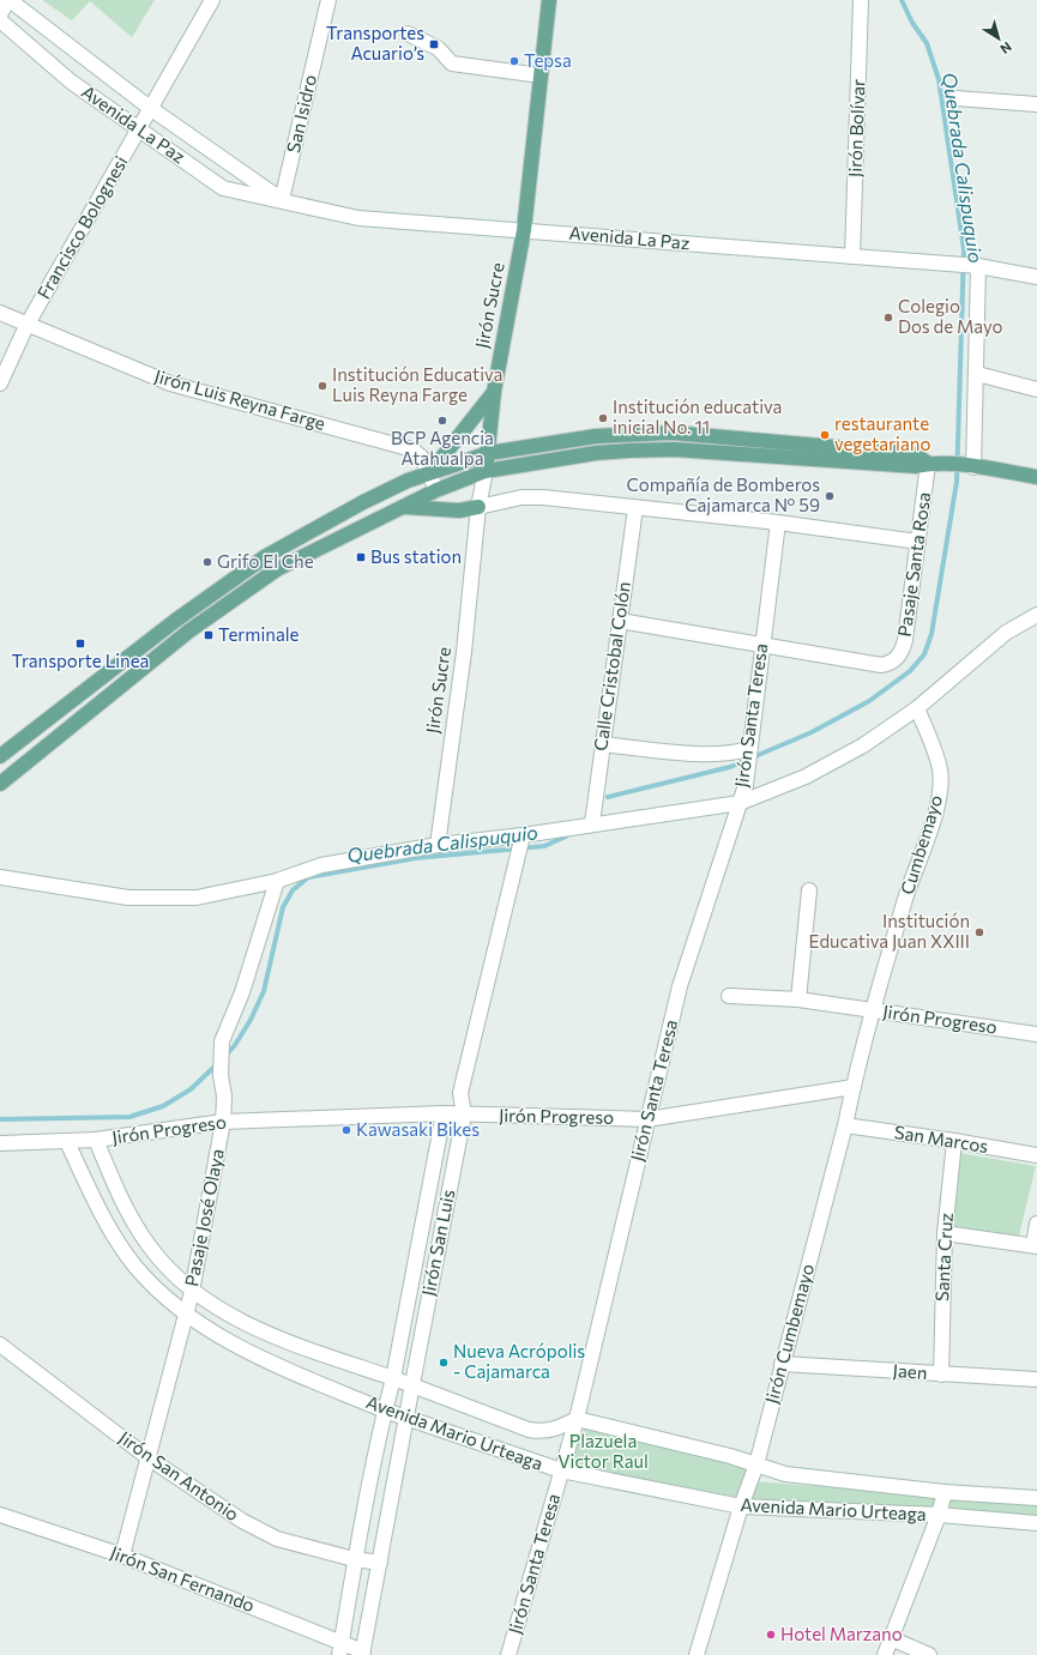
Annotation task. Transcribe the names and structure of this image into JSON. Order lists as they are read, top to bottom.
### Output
{
  "streets": {
    "main road": ["Jirón Sucre"],
    "street": [
      "San Isidro",
      "Avenida La Paz",
      "Jirón Bolívar",
      "Francisco Bolognesi",
      "Jirón Luis Reyna Farge",
      "Pasaje Santa Rosa",
      "Calle Cristobal Colón",
      "Jirón Santa Teresa",
      "Cumbemayo",
      "Jirón Progreso",
      "San Marcos",
      "Pasaje José Olaya",
      "Jirón San Luis",
      "Santa Cruz",
      "Jirón Cumbemayo",
      "Jaen",
      "Avenida Mario Urteaga",
      "Jirón San Antonio",
      "Jirón San Fernando"
    ]
  },
  "crossings": [
    ["San Isidro", "Avenida La Paz"],
    ["Avenida La Paz", "Jirón Bolívar"],
    ["Avenida La Paz", "Francisco Bolognesi"],
    ["Avenida La Paz", "Jirón Sucre"],
    ["Francisco Bolognesi", "Jirón Luis Reyna Farge"],
    ["Pasaje Santa Rosa", "Jirón Santa Teresa"],
    ["Jirón Santa Teresa", "Jirón Progreso"],
    ["Jirón Santa Teresa", "Avenida Mario Urteaga"],
    ["Cumbemayo", "Jirón Progreso"],
    ["Cumbemayo", "Jirón Cumbemayo"],
    ["Jirón Progreso", "Pasaje José Olaya"],
    ["Jirón Progreso", "Jirón San Luis"],
    ["Jirón Progreso", "Jirón Cumbemayo"],
    ["Jirón Progreso", "Avenida Mario Urteaga"],
    ["San Marcos", "Santa Cruz"],
    ["San Marcos", "Jirón Cumbemayo"],
    ["Pasaje José Olaya", "Avenida Mario Urteaga"],
    ["Pasaje José Olaya", "Jirón San Antonio"],
    ["Pasaje José Olaya", "Jirón San Fernando"],
    ["Jirón San Luis", "Avenida Mario Urteaga"],
    ["Jirón San Luis", "Jirón San Antonio"],
    ["Jirón San Luis", "Jirón San Fernando"],
    ["Santa Cruz", "Jaen"],
    ["Jirón Cumbemayo", "Jaen"],
    ["Jirón Cumbemayo", "Avenida Mario Urteaga"]
  ],
  "water": ["Quebrada Calispuquio"],
  "parks": ["Plazuela Victor Raul"],
  "places": {
    "transit": [
      "Transportes Acuario’s",
      "Bus station",
      "Terminale",
      "Transporte Linea"
    ],
    "other": [
      "Tepsa",
      "Colegio Dos de Mayo",
      "Institución Educativa Luis Reyna Farge",
      "Institución educativa inicial No. 11",
      "BCP Agencia Atahualpa",
      "restaurante vegetariano",
      "Compañía de Bomberos Cajamarca Nº 59",
      "Grifo El Che",
      "Institución Educativa Juan XXIII",
      "Kawasaki Bikes",
      "Nueva Acrópolis - Cajamarca",
      "Hotel Marzano"
    ]
  },
  "north": "bottom right"
}
